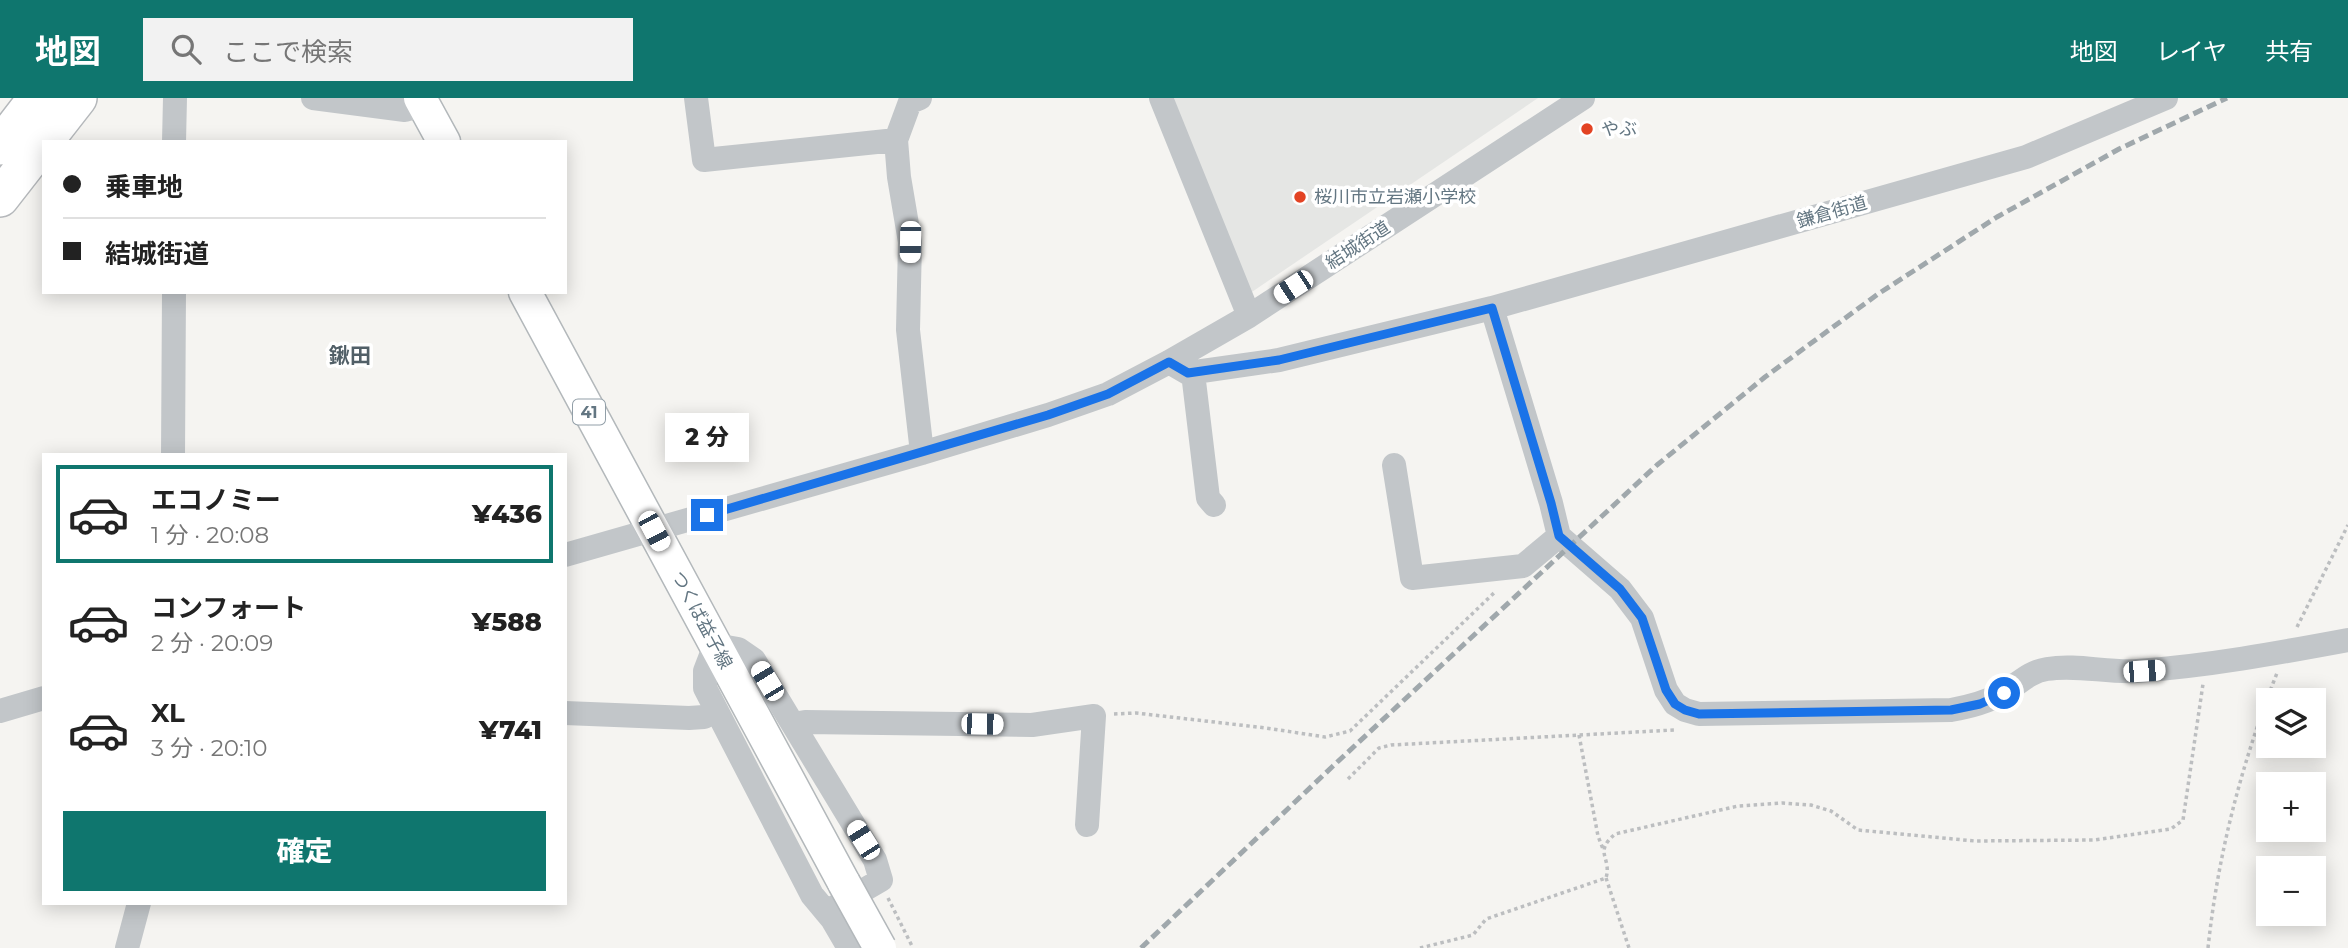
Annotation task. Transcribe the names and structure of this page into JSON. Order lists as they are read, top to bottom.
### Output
{
  "streets": {
    "main road": ["41", "つくば益子線"],
    "street": ["鎌倉街道", "結城街道"]
  },
  "crossings": [
    ["結城街道", "つくば益子線"]
  ],
  "districts": ["鍬田"],
  "places": ["やぶ", "桜川市立岩瀬小学校"],
  "page": {
    "header": "地図",
    "search": "ここで検索",
    "nav": ["地図", "レイヤ", "共有"],
    "banner": ["乗車地", "結城街道"],
    "bubble": "2 分",
    "list": [
      {
        "name": "エコノミー",
        "note": "1 分 · 20:08",
        "value": "¥436"
      },
      {
        "name": "コンフォート",
        "note": "2 分 · 20:09",
        "value": "¥588"
      },
      {
        "name": "XL",
        "note": "3 分 · 20:10",
        "value": "¥741"
      }
    ],
    "map_buttons": ["+", "−"],
    "buttons": "確定"
  }
}
